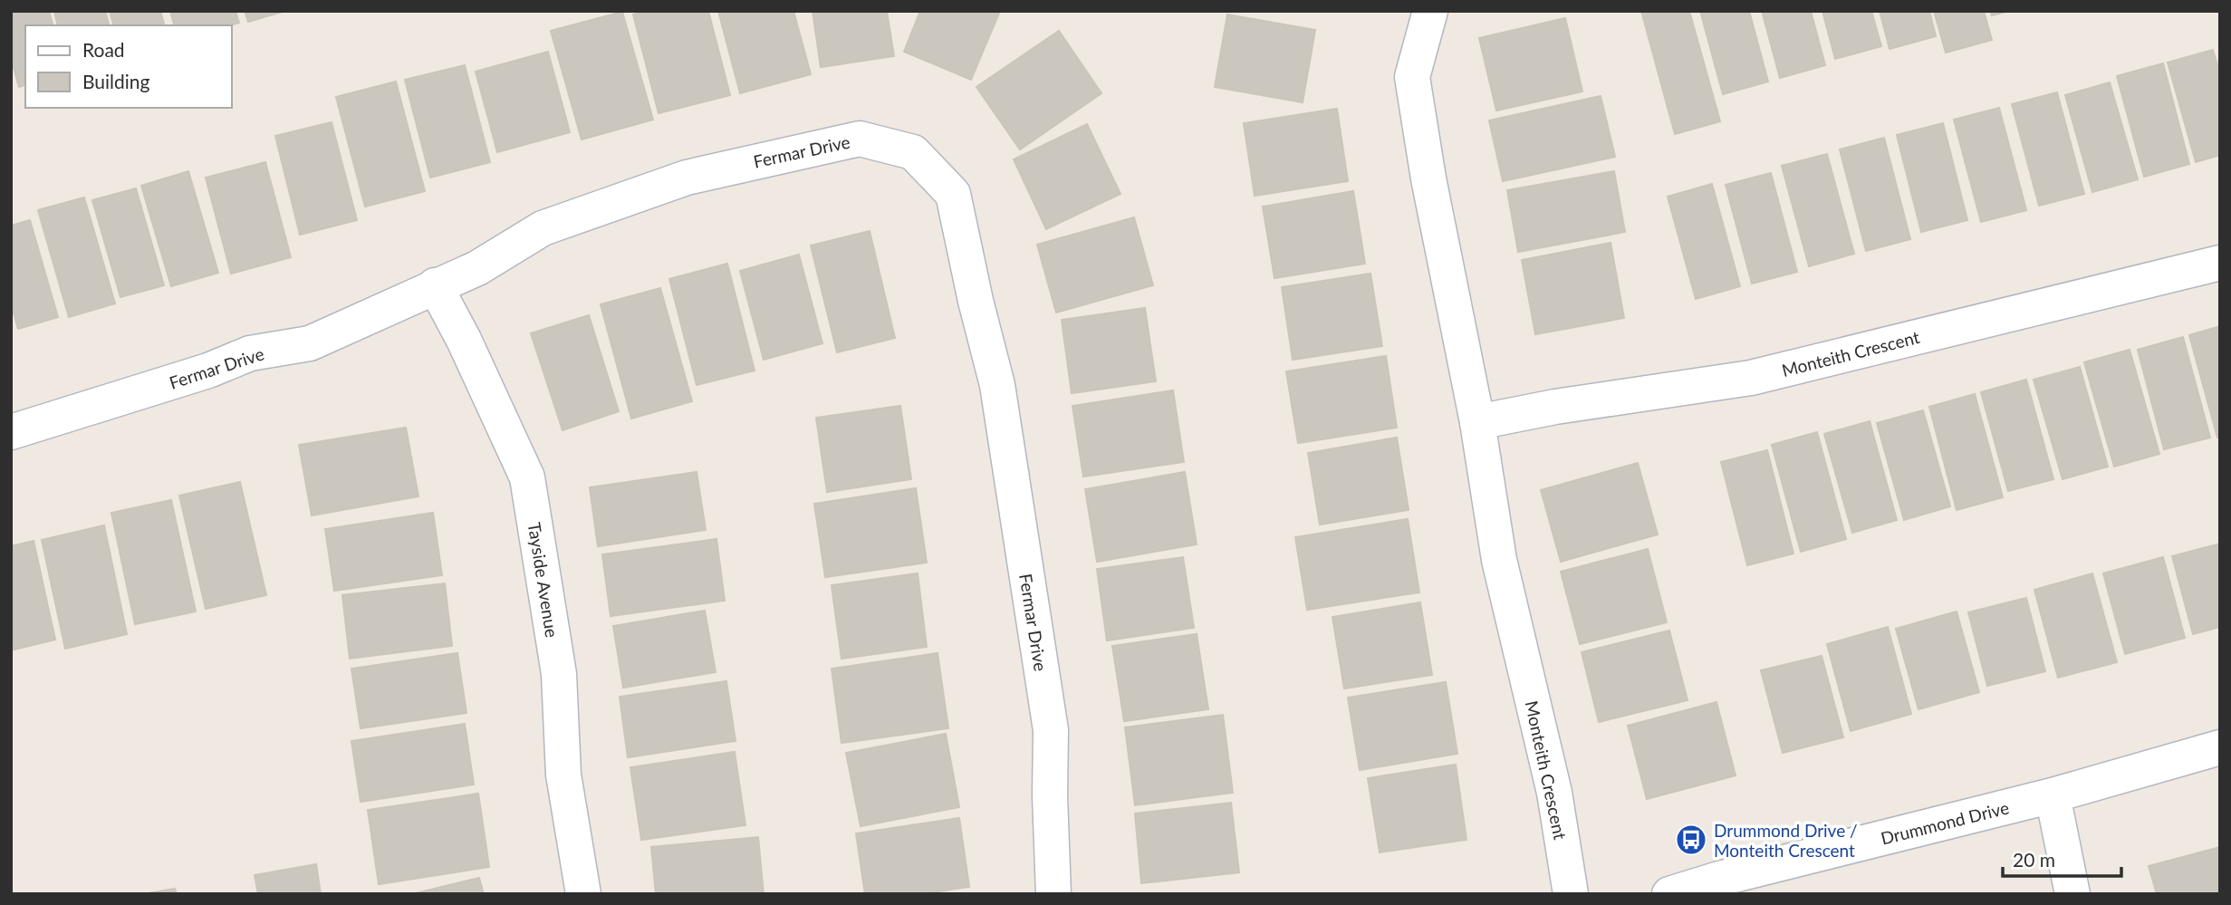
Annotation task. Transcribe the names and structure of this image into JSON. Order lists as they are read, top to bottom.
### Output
{
  "streets": {
    "street": [
      "Fermar Drive",
      "Monteith Crescent",
      "Tayside Avenue",
      "Drummond Drive"
    ]
  },
  "crossings": [
    ["Fermar Drive", "Tayside Avenue"]
  ],
  "places": {
    "bus stop": ["Drummond Drive / Monteith Crescent"]
  },
  "legend": ["Road", "Building"],
  "scale_bar": "20 m"
}
